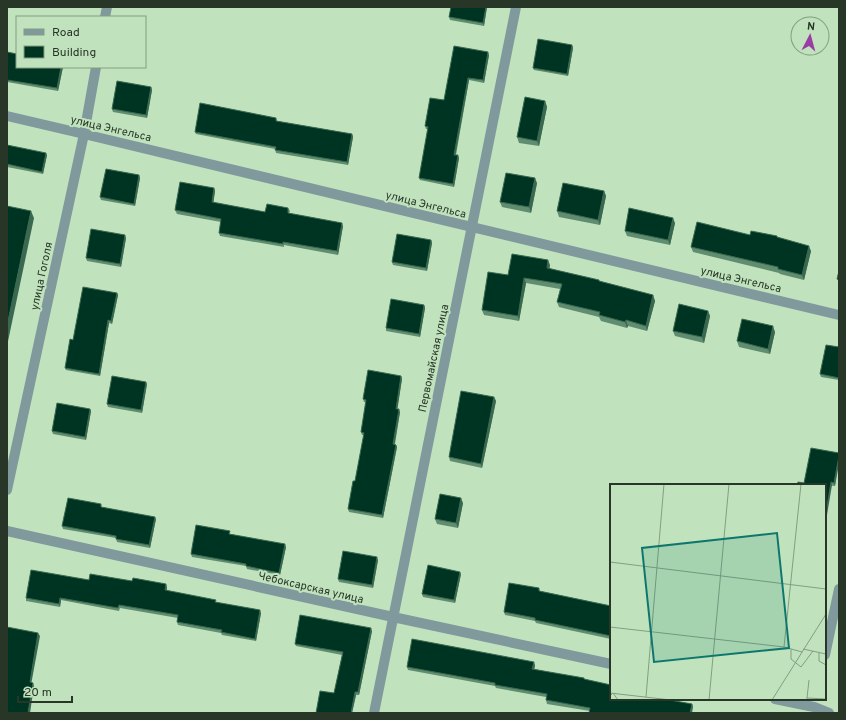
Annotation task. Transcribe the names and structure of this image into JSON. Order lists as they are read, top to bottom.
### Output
{
  "streets": {
    "street": [
      "улица Энгельса",
      "улица Гоголя",
      "Первомайская улица",
      "Чебоксарская улица"
    ]
  },
  "crossings": [
    ["улица Энгельса", "улица Гоголя"],
    ["улица Энгельса", "Первомайская улица"],
    ["Первомайская улица", "Чебоксарская улица"]
  ],
  "legend": ["Road", "Building"],
  "scale_bar": "20 m",
  "north": "top"
}
